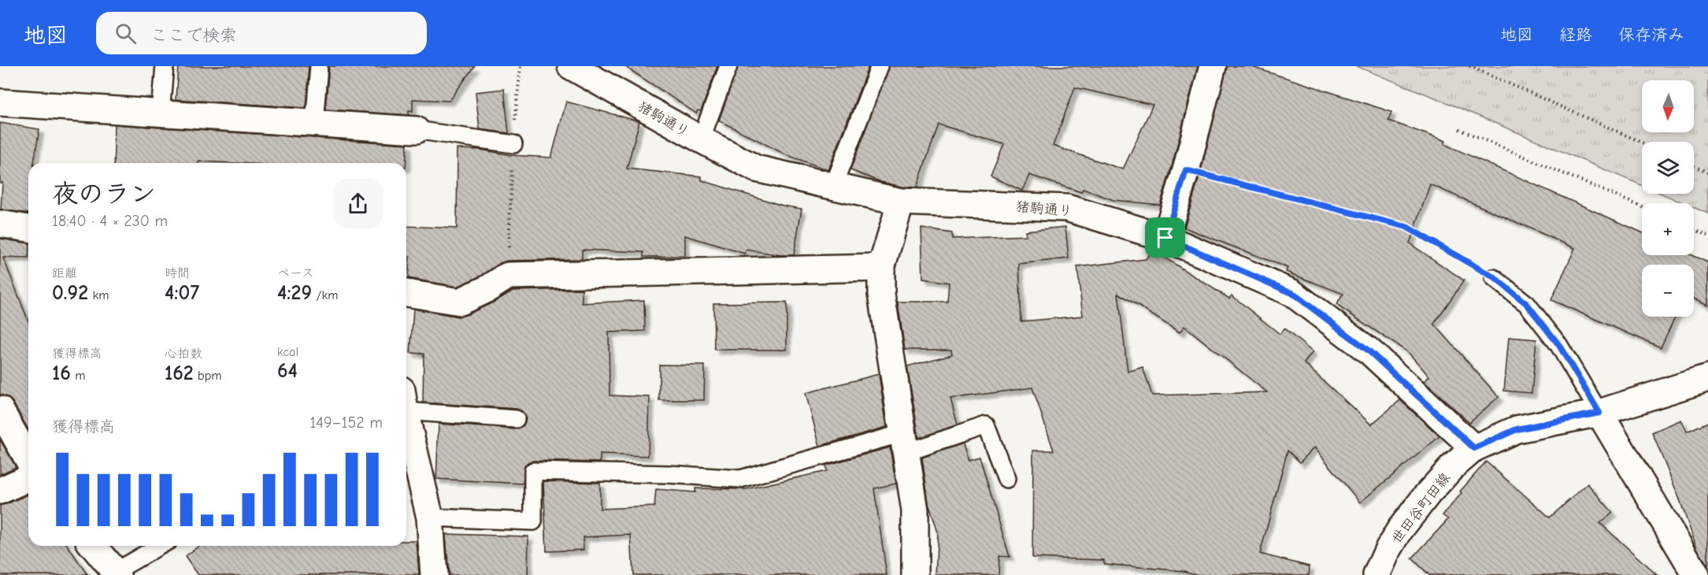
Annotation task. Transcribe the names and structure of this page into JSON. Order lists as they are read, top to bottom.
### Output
{
  "streets": {
    "street": ["猪駒通り", "世田谷町田線"]
  },
  "crossings": [
    ["猪駒通り", "世田谷町田線"]
  ],
  "north": "bottom",
  "page": {
    "header": "地図",
    "search": "ここで検索",
    "nav": ["地図", "経路", "保存済み"],
    "map_buttons": ["+", "−"],
    "heading": ["夜のラン", "18:40 · 4 × 230 m"],
    "stats": [
      ["距離", "0.92 km"],
      ["時間", "4:07"],
      ["ペース", "4:29 /km"],
      ["獲得標高", "16 m"],
      ["心拍数", "162 bpm"],
      ["kcal", "64"]
    ],
    "chart": ["獲得標高", "149–152 m"]
  }
}
